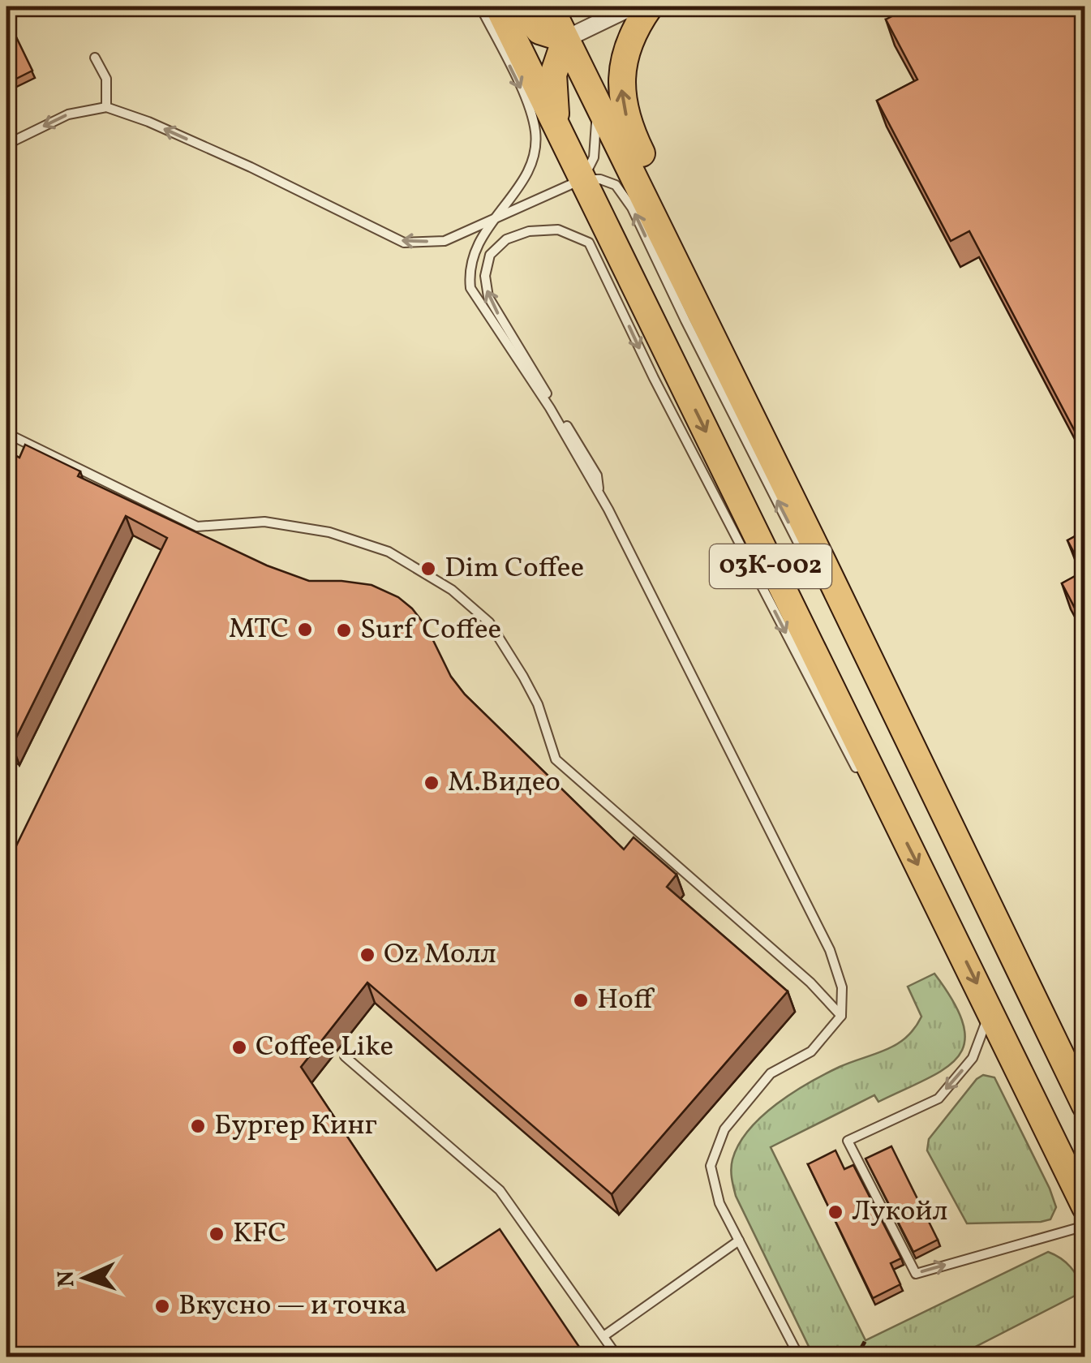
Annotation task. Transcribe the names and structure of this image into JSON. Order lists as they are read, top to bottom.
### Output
{
  "streets": {
    "main road": ["03К-002"]
  },
  "places": [
    "Dim Coffee",
    "МТС",
    "Surf Coffee",
    "М.Видео",
    "Oz Молл",
    "Hoff",
    "Coffee Like",
    "Бургер Кинг",
    "Лукойл",
    "KFC",
    "Вкусно — и точка"
  ],
  "north": "left"
}
